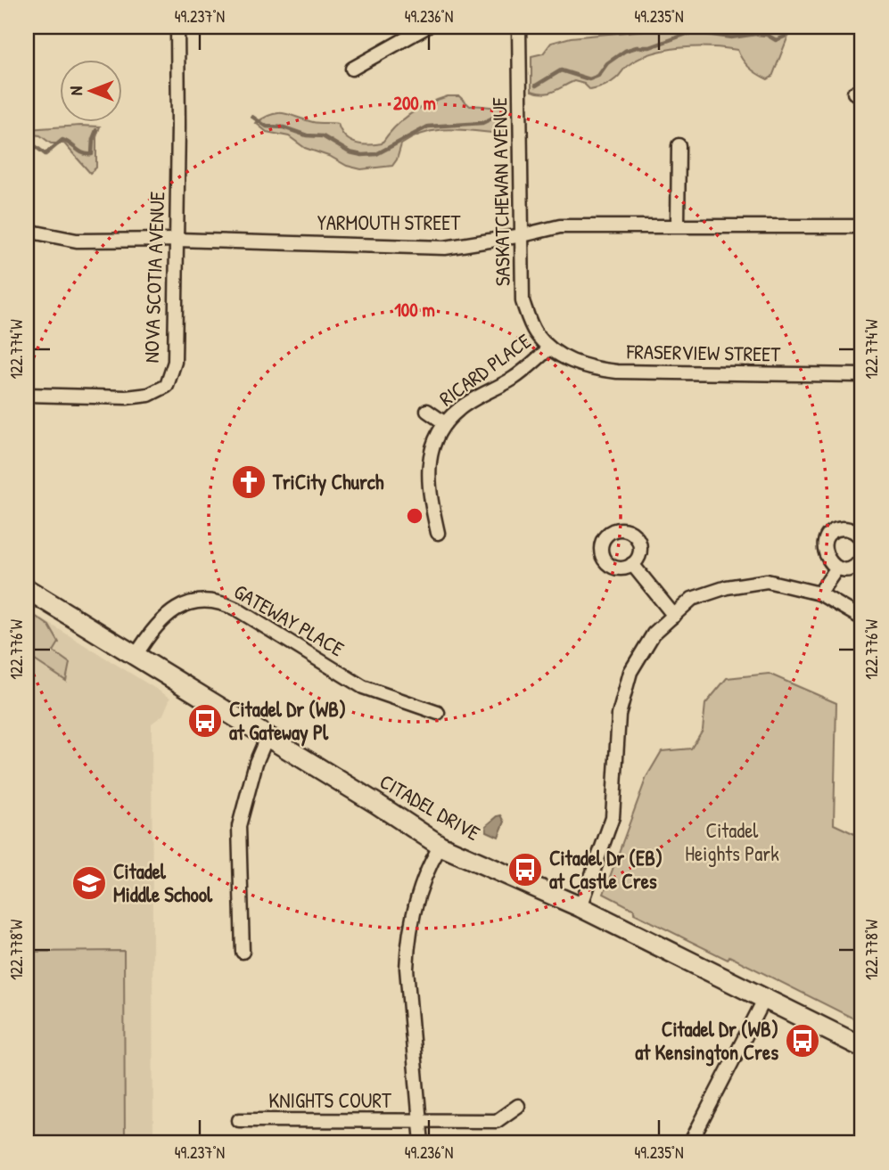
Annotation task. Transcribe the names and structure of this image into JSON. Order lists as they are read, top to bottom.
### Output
{
  "streets": {
    "street": [
      "SASKATCHEWAN AVENUE",
      "YARMOUTH STREET",
      "NOVA SCOTIA AVENUE",
      "FRASERVIEW STREET",
      "RICARD PLACE",
      "GATEWAY PLACE",
      "CITADEL DRIVE",
      "KNIGHTS COURT"
    ]
  },
  "crossings": [
    ["SASKATCHEWAN AVENUE", "YARMOUTH STREET"],
    ["SASKATCHEWAN AVENUE", "FRASERVIEW STREET"],
    ["SASKATCHEWAN AVENUE", "RICARD PLACE"],
    ["YARMOUTH STREET", "NOVA SCOTIA AVENUE"],
    ["FRASERVIEW STREET", "RICARD PLACE"],
    ["GATEWAY PLACE", "CITADEL DRIVE"]
  ],
  "parks": ["Citadel Heights Park"],
  "places": {
    "church": ["TriCity Church"],
    "bus stop": ["Citadel Dr (WB) at Gateway Pl", "Citadel Dr (EB) at Castle Cres", "Citadel Dr (WB) at Kensington Cres"],
    "school or university": ["Citadel Middle School"]
  },
  "north": "left",
  "coordinates": [
    "49.237°N",
    "49.236°N",
    "49.235°N",
    "122.774°W",
    "122.776°W",
    "122.778°W"
  ],
  "rings": ["200 m", "100 m"]
}
